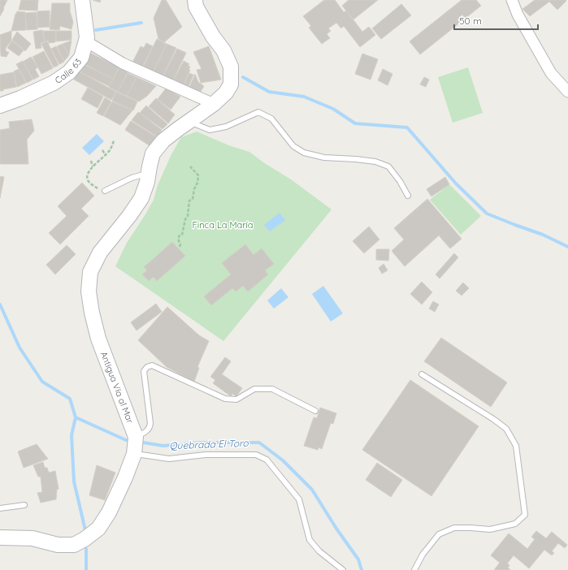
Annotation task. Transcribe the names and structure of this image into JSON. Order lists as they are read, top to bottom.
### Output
{
  "streets": {
    "main road": ["Calle 63", "Antigua Vía al Mar"]
  },
  "water": ["Quebrada El Toro"],
  "parks": ["Finca La María"],
  "scale_bar": "50 m"
}
